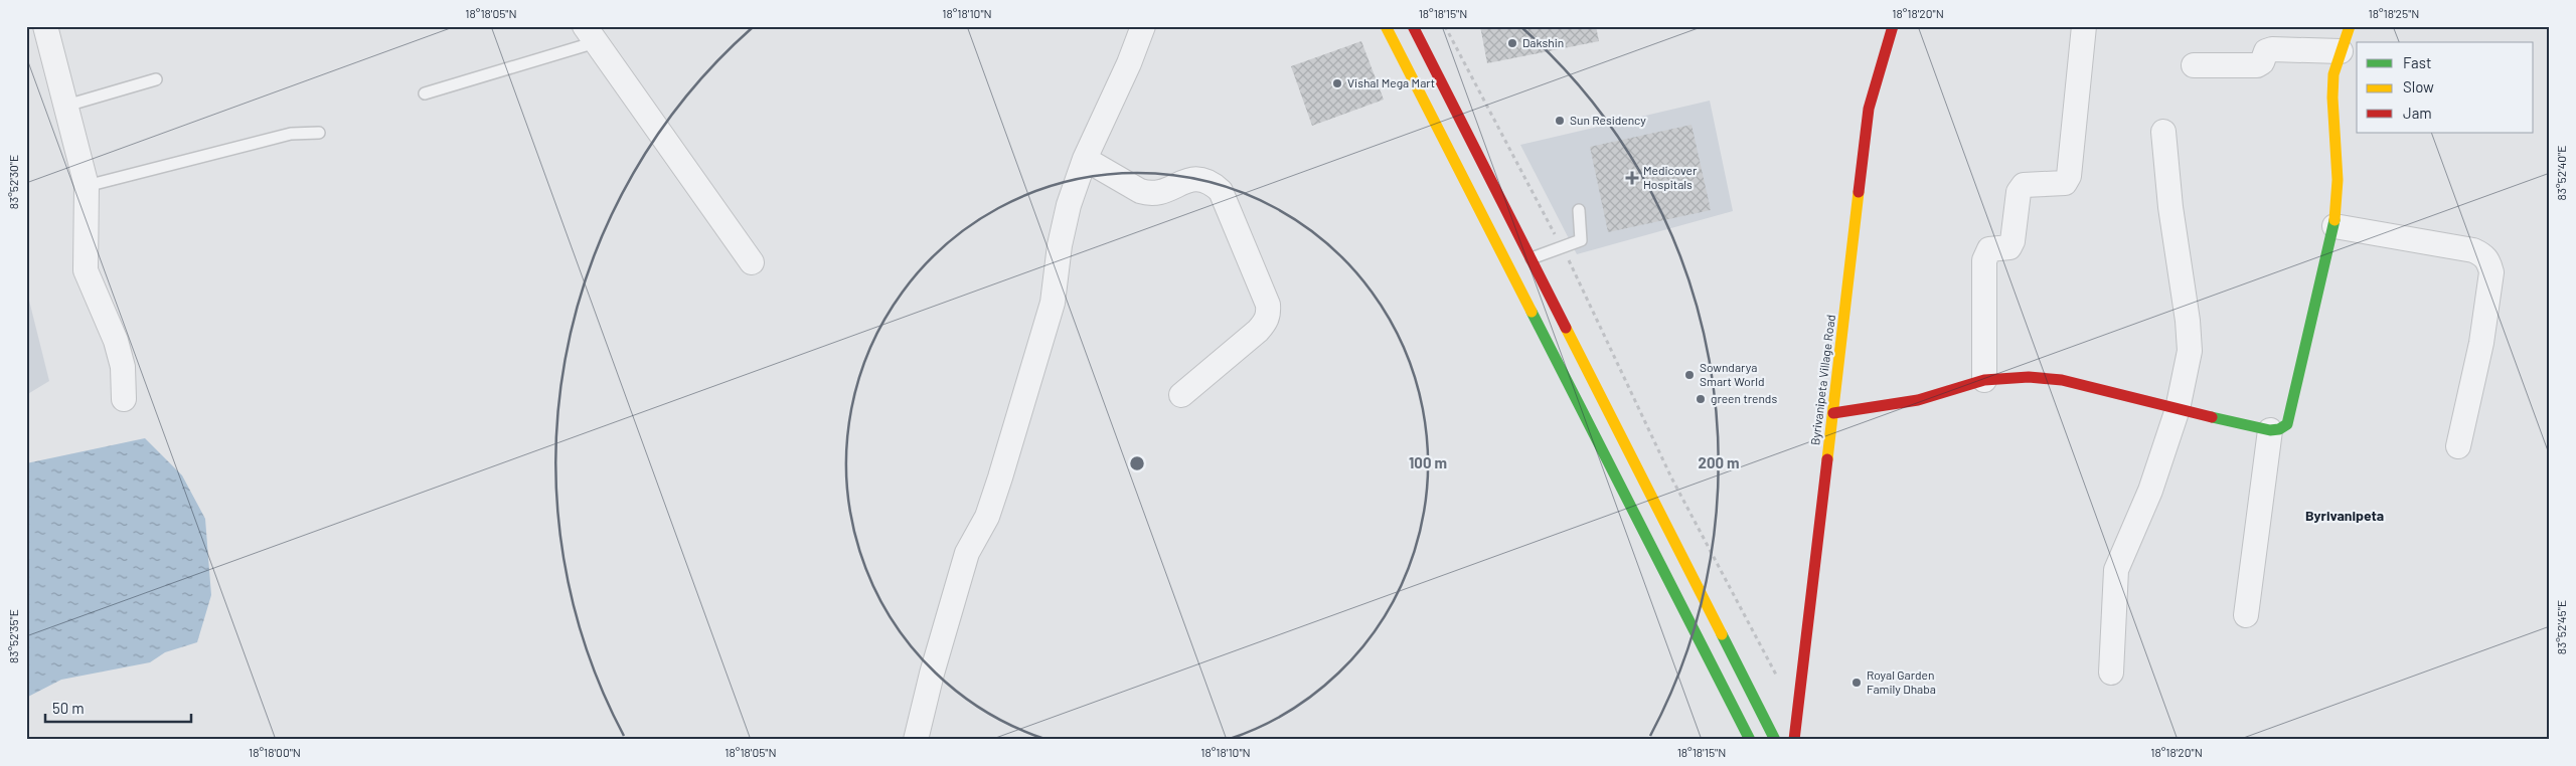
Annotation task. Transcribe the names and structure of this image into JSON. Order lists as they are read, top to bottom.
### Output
{
  "streets": {
    "street": ["Byrivanipeta Village Road"]
  },
  "districts": ["Byrivanipeta"],
  "places": {
    "other": [
      "Dakshin",
      "Vishal Mega Mart",
      "Sun Residency",
      "Sowndarya Smart World",
      "green trends",
      "Royal Garden Family Dhaba"
    ],
    "health": ["Medicover Hospitals"]
  },
  "legend": ["Fast", "Slow", "Jam"],
  "scale_bar": "50 m",
  "coordinates": [
    "18°18'05\"N",
    "18°18'10\"N",
    "18°18'15\"N",
    "18°18'20\"N",
    "18°18'25\"N",
    "83°52'40\"E",
    "83°52'30\"E",
    "83°52'45\"E",
    "83°52'35\"E",
    "18°18'00\"N"
  ],
  "rings": ["100 m", "200 m"]
}
